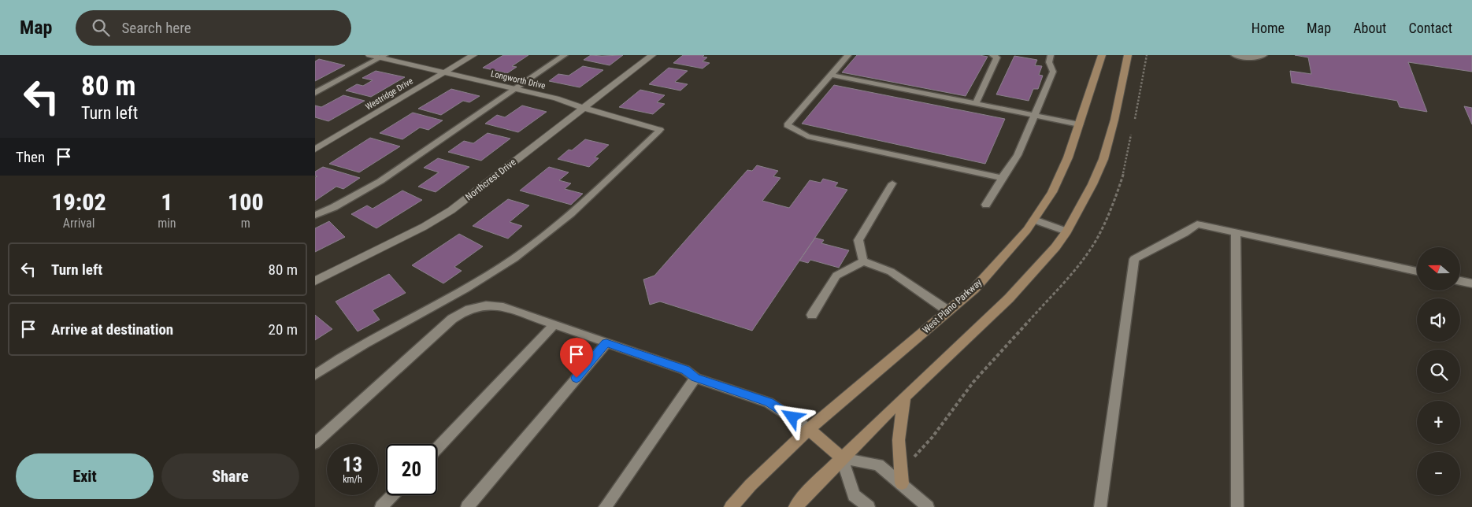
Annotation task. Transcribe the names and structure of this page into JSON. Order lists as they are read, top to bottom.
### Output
{
  "streets": {
    "main road": ["West Plano Parkway"],
    "street": ["Longworth Drive", "Westridge Drive", "Northcrest Drive"]
  },
  "crossings": [
    ["Longworth Drive", "Westridge Drive"],
    ["Longworth Drive", "Northcrest Drive"]
  ],
  "north": "left",
  "page": {
    "header": "Map",
    "search": "Search here",
    "nav": [
      "Home",
      "Map",
      "About",
      "Contact"
    ],
    "turn": ["80 m", "Turn left"],
    "then": "Then",
    "eta": [
      "19:02",
      "Arrival",
      "1",
      "min",
      "100",
      "m"
    ],
    "list": [
      {
        "name": "Turn left",
        "value": "80 m"
      },
      {
        "name": "Arrive at destination",
        "value": "20 m"
      }
    ],
    "map_buttons": ["+", "−"],
    "speed": "13 km/h",
    "limit": "20",
    "buttons": ["Exit", "Share"]
  }
}
